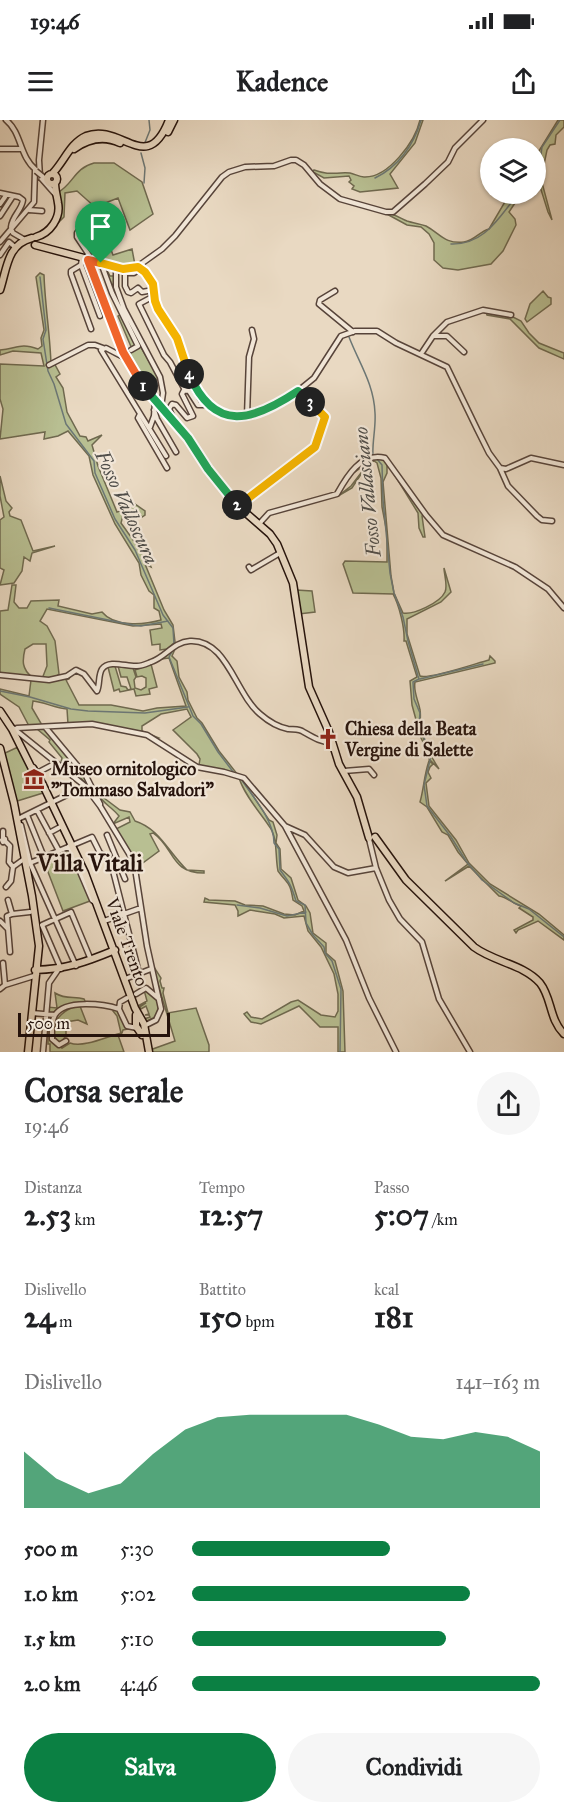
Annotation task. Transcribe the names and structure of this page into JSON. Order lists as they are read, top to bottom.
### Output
{
  "streets": {
    "main road": ["Viale Trento"]
  },
  "districts": ["Villa Vitali"],
  "water": ["Fosso Vallasciano", "Fosso Valloscura"],
  "places": {
    "church": ["Chiesa della Beata Vergine di Salette"],
    "museum": ["Museo ornitologico \"Tommaso Salvadori\""]
  },
  "scale_bar": "500 m",
  "page": {
    "status": "19:46",
    "header": "Kadence",
    "pins": [
      "4",
      "1",
      "3",
      "2"
    ],
    "scale": "500 m",
    "heading": ["Corsa serale", "19:46"],
    "stats": [
      ["Distanza", "2.53 km"],
      ["Tempo", "12:57"],
      ["Passo", "5:07 /km"],
      ["Dislivello", "24 m"],
      ["Battito", "150 bpm"],
      ["kcal", "181"]
    ],
    "chart": ["Dislivello", "141–163 m"],
    "list": [
      {
        "name": "500 m",
        "note": "5:30"
      },
      {
        "name": "1.0 km",
        "note": "5:02"
      },
      {
        "name": "1.5 km",
        "note": "5:10"
      },
      {
        "name": "2.0 km",
        "note": "4:46"
      }
    ],
    "buttons": ["Salva", "Condividi"]
  }
}
